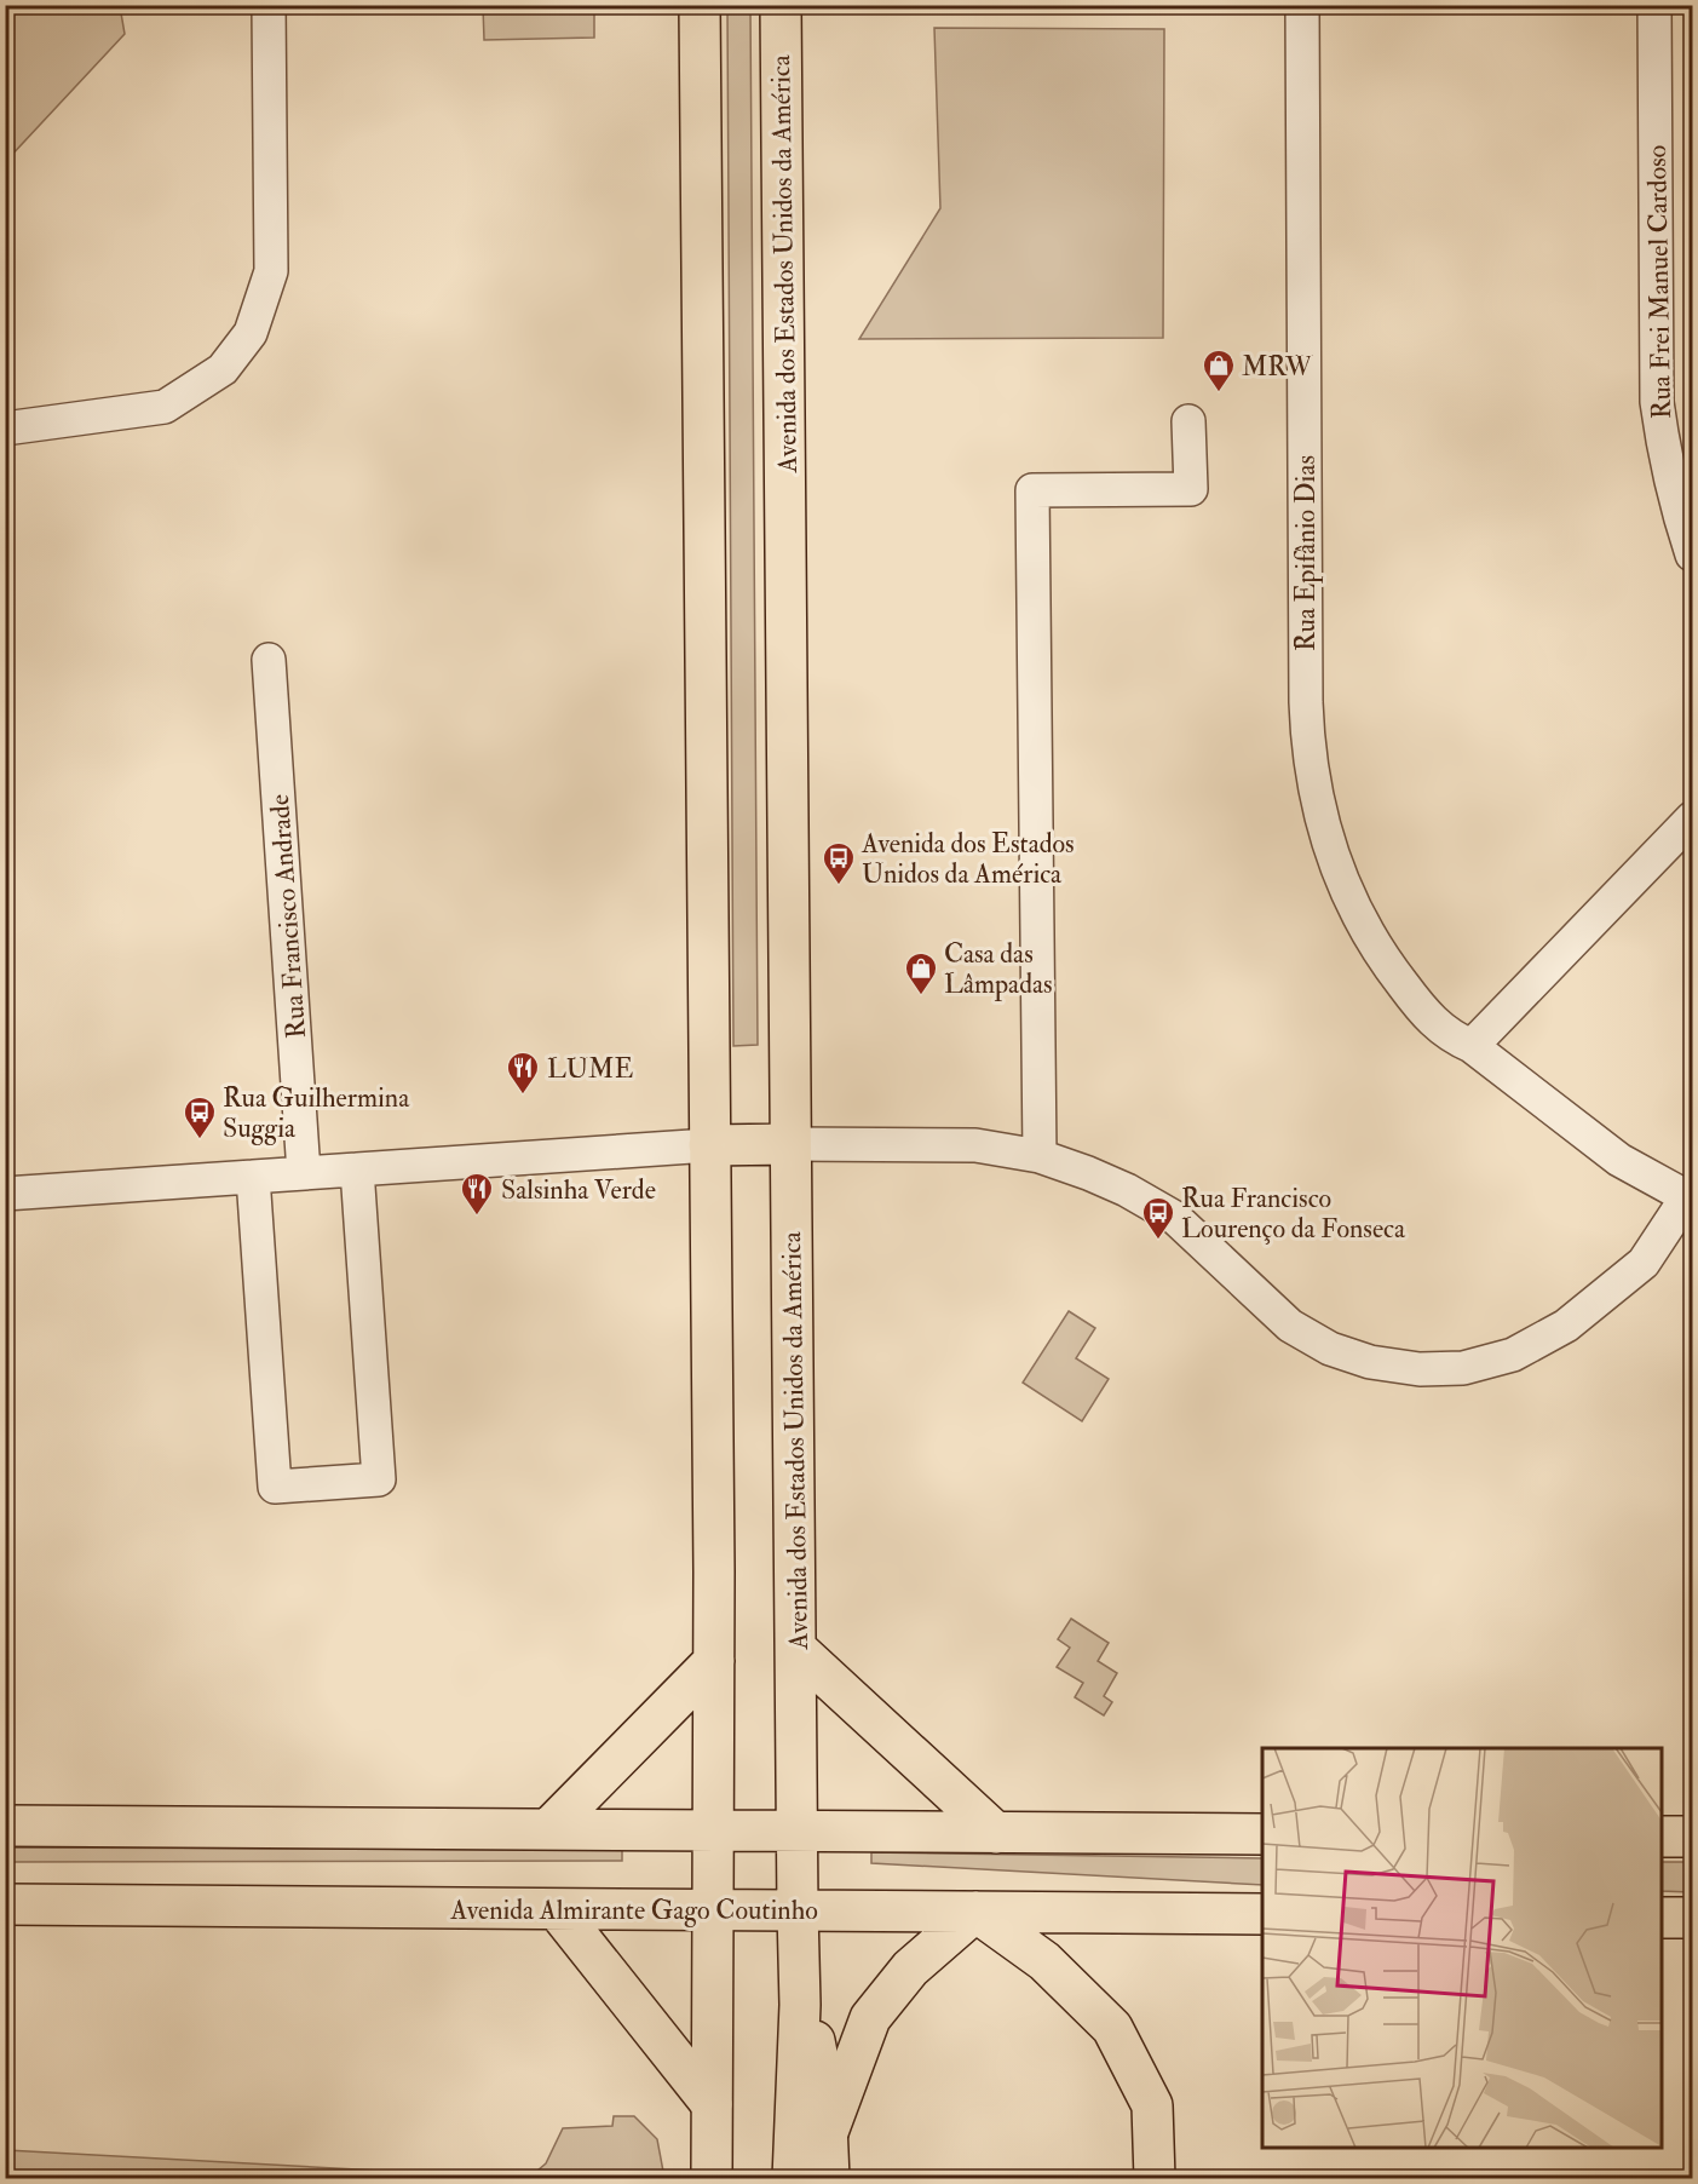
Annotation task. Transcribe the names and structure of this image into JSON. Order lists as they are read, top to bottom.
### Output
{
  "streets": {
    "main road": ["Avenida dos Estados Unidos da América", "Avenida Almirante Gago Coutinho"],
    "street": ["Rua Frei Manuel Cardoso", "Rua Epifânio Dias", "Rua Francisco Andrade"]
  },
  "crossings": [
    ["Avenida dos Estados Unidos da América", "Avenida Almirante Gago Coutinho"]
  ],
  "places": {
    "shop": ["MRW", "Casa das Lâmpadas"],
    "bus stop": ["Avenida dos Estados Unidos da América", "Rua Guilhermina Suggia", "Rua Francisco Lourenço da Fonseca"],
    "restaurant": ["LUME", "Salsinha Verde"]
  }
}
